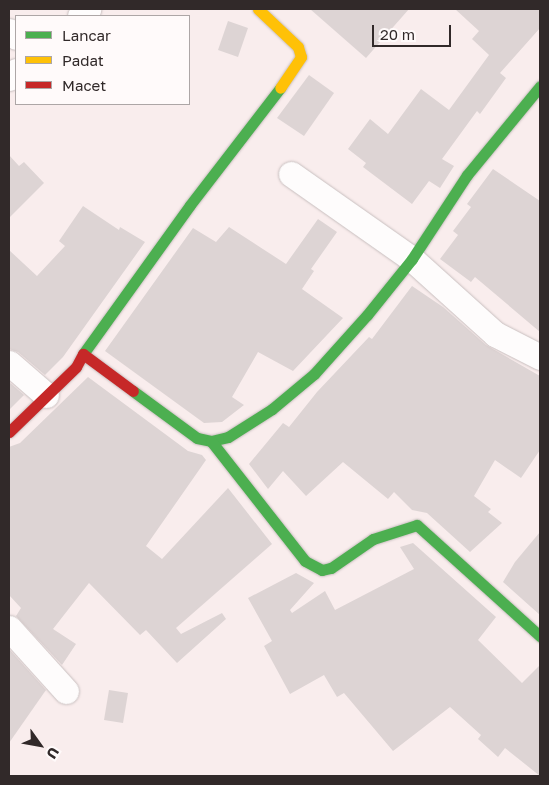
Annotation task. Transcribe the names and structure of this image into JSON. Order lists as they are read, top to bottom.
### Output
{
  "legend": ["Lancar", "Padat", "Macet"],
  "scale_bar": "20 m",
  "north": "bottom right"
}
